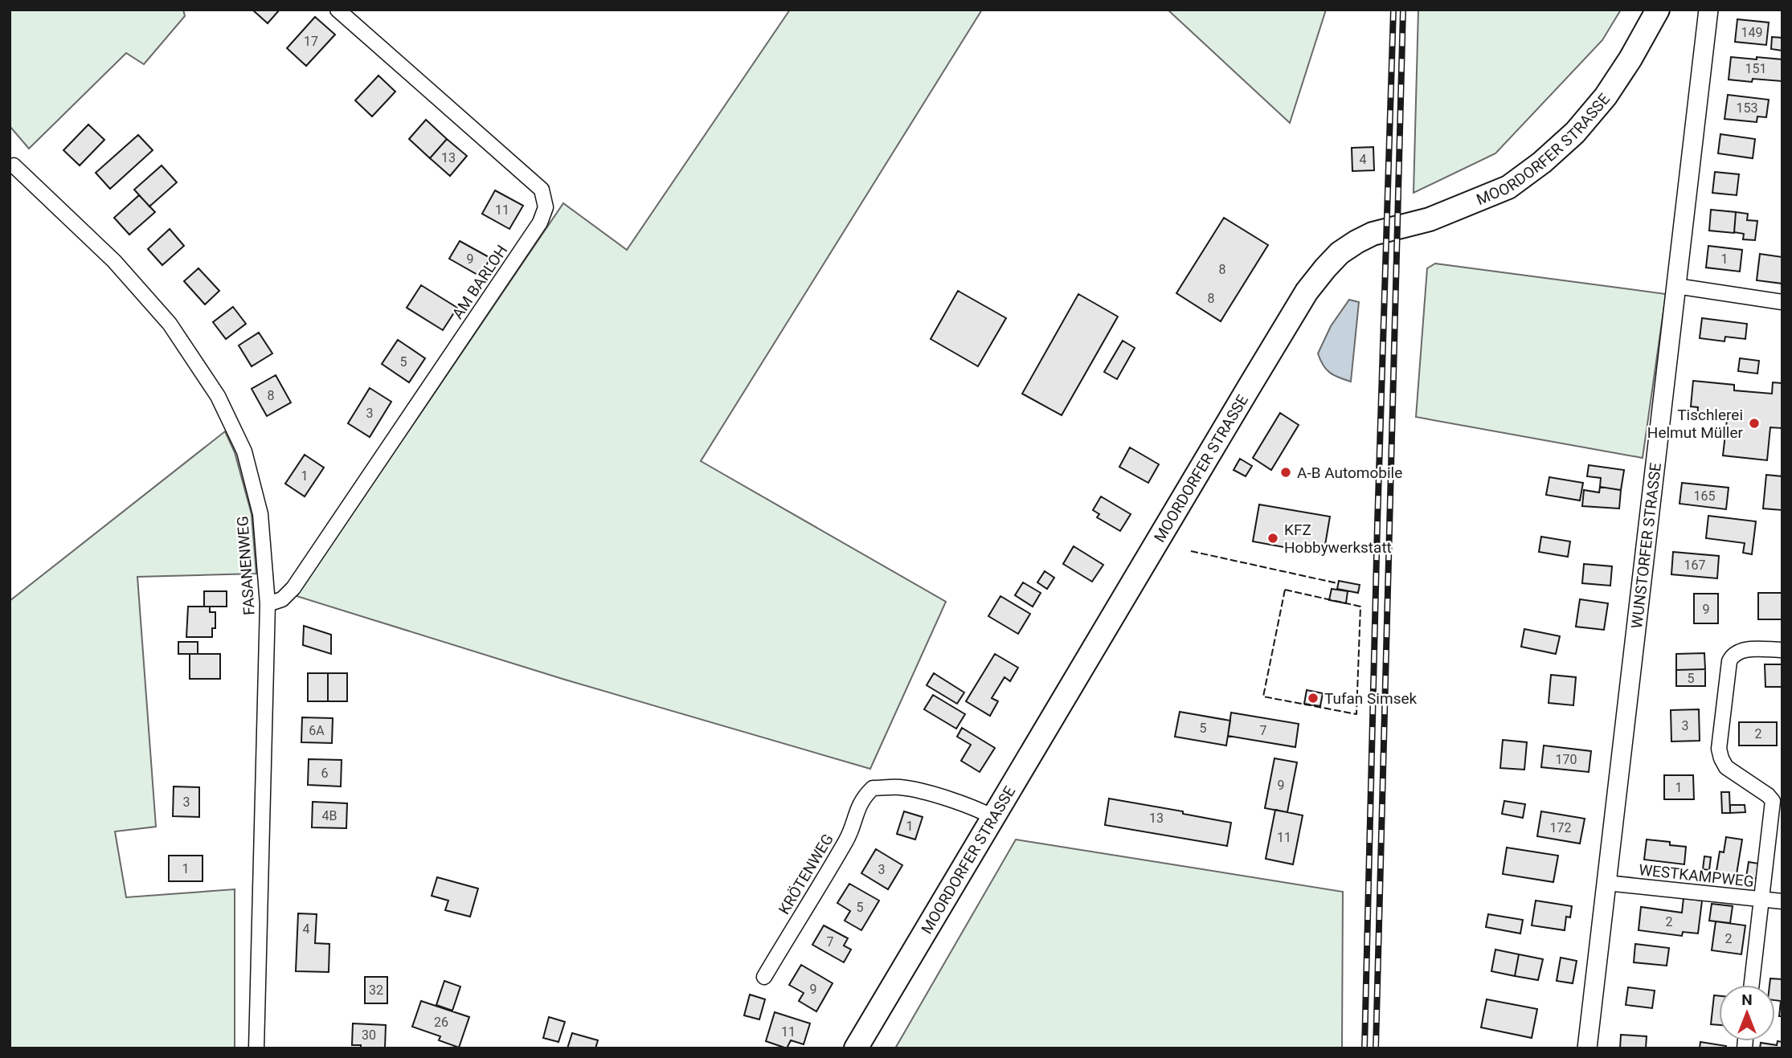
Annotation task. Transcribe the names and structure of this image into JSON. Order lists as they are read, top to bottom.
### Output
{
  "streets": {
    "main road": ["MOORDORFER STRASSE"],
    "street": [
      "AM BARLOH",
      "WUNSTORFER STRASSE",
      "FASANENWEG",
      "KRÖTENWEG",
      "WESTKAMPWEG"
    ]
  },
  "crossings": [
    ["MOORDORFER STRASSE", "KRÖTENWEG"],
    ["AM BARLOH", "FASANENWEG"],
    ["WUNSTORFER STRASSE", "WESTKAMPWEG"]
  ],
  "places": [
    "Tischlerei Helmut Müller",
    "A-B Automobile",
    "KFZ Hobbywerkstatt",
    "Tufan Simsek"
  ],
  "house_numbers": [
    "149",
    "17",
    "151",
    "153",
    "13",
    "4",
    "11",
    "9",
    "1",
    "8",
    "8",
    "5",
    "8",
    "3",
    "1",
    "165",
    "167",
    "9",
    "5",
    "3",
    "5",
    "6A",
    "7",
    "2",
    "170",
    "6",
    "9",
    "1",
    "3",
    "4B",
    "13",
    "1",
    "172",
    "11",
    "1",
    "3",
    "5",
    "2",
    "4",
    "2",
    "7",
    "9",
    "32",
    "26",
    "11",
    "30"
  ],
  "north": "top"
}
